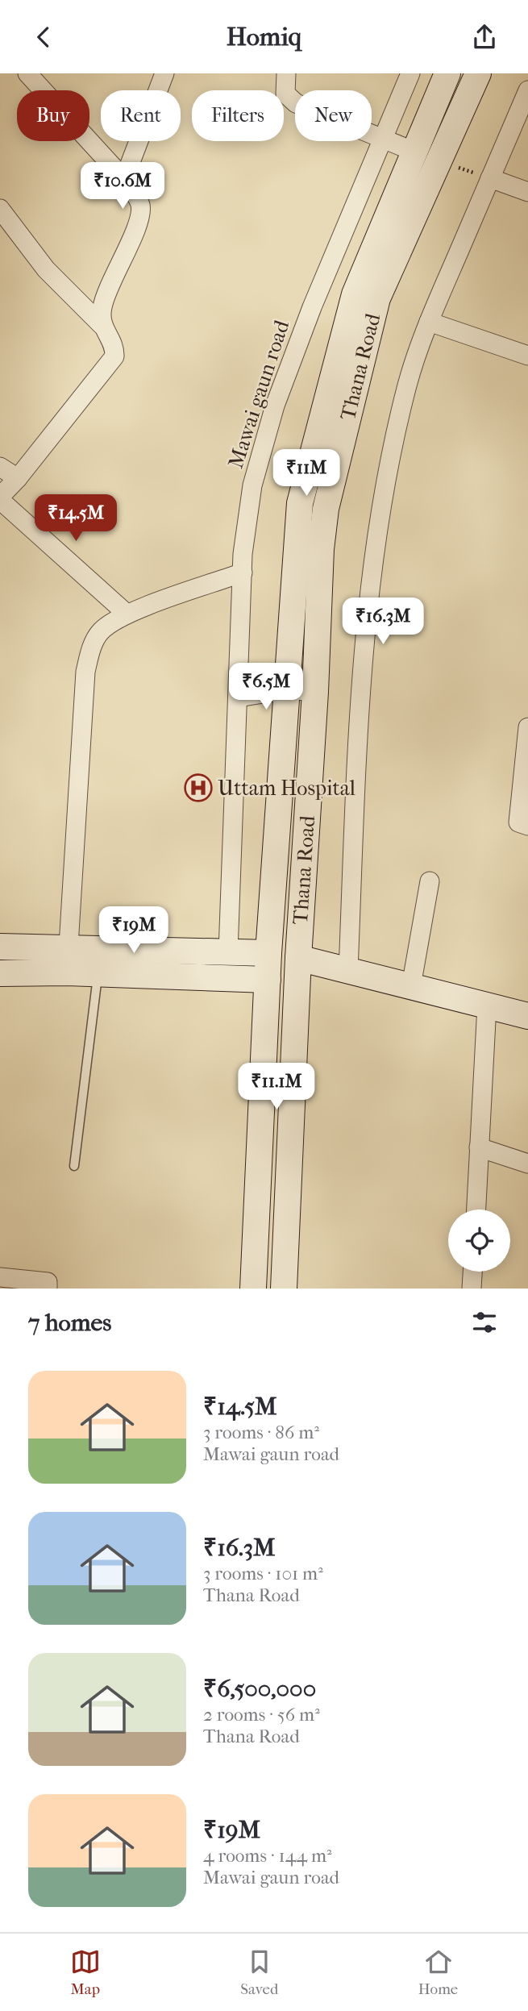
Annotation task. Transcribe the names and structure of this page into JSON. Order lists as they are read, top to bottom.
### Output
{
  "streets": {
    "street": ["Thana Road", "Mawai gaun road"]
  },
  "places": {
    "hospital": ["Uttam Hospital"]
  },
  "page": {
    "header": "Homiq",
    "chip": [
      "Buy",
      "Rent",
      "Filters",
      "New"
    ],
    "price": [
      "₹10.6M",
      "₹11M",
      "₹14.5M",
      "₹16.3M",
      "₹6.5M",
      "₹19M",
      "₹11.1M"
    ],
    "heading": "7 homes",
    "list": [
      {
        "name": "₹14.5M",
        "note": "3 rooms · 86 m² · Mawai gaun road"
      },
      {
        "name": "₹16.3M",
        "note": "3 rooms · 101 m² · Thana Road"
      },
      {
        "name": "₹6,500,000",
        "note": "2 rooms · 56 m² · Thana Road"
      },
      {
        "name": "₹19M",
        "note": "4 rooms · 144 m² · Mawai gaun road"
      }
    ],
    "tabs": ["Map", "Saved", "Home"]
  }
}
